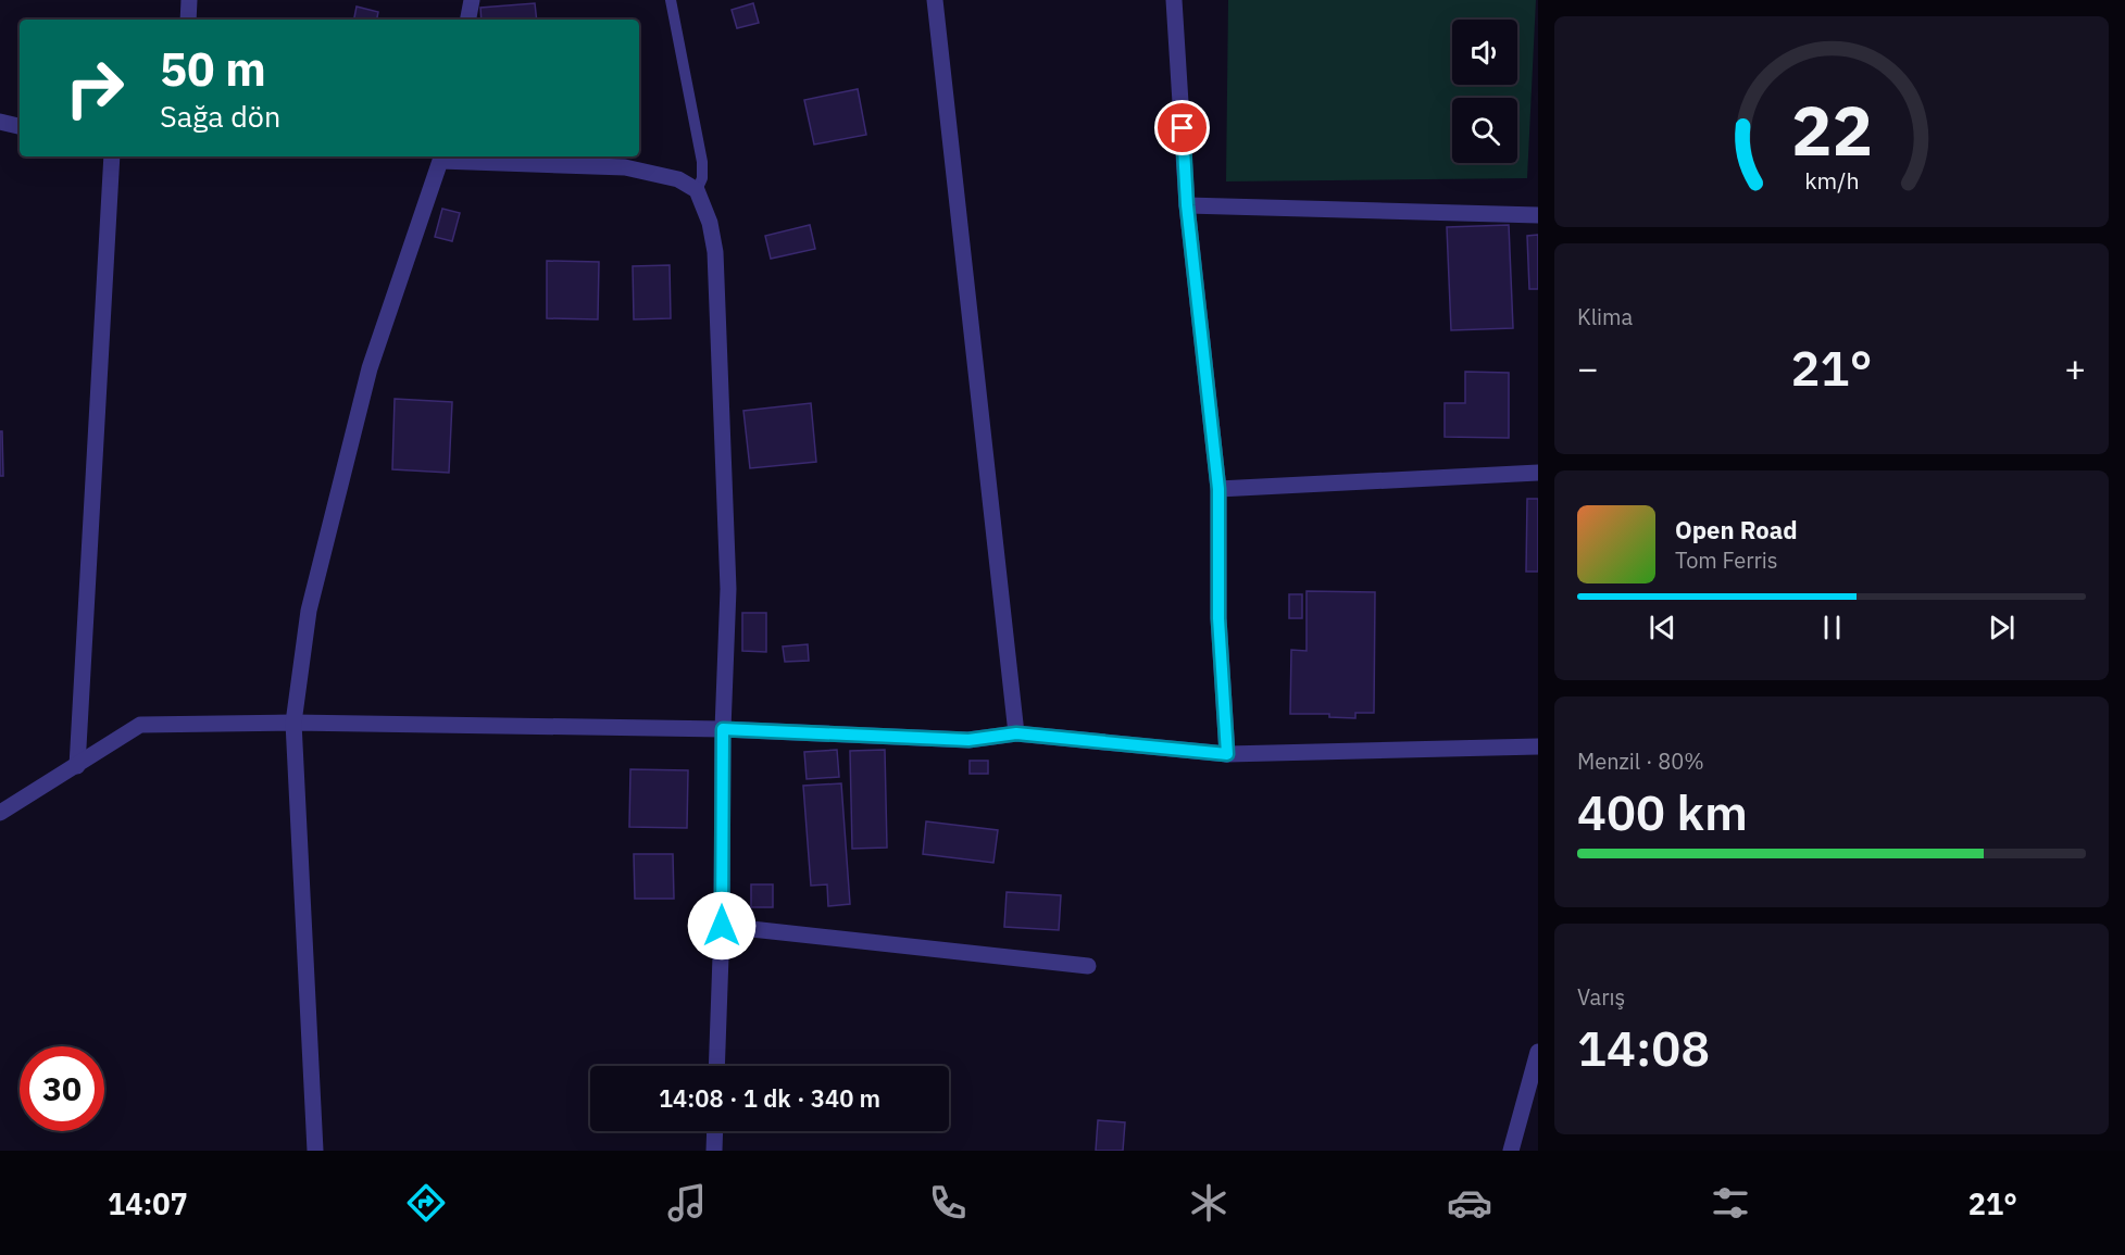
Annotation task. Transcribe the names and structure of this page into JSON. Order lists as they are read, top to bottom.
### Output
{
  "page": {
    "turn": ["50 m", "Sağa dön"],
    "tile": [
      "Klima",
      ["Menzil · 80%", "400 km"],
      ["Varış", "14:08"]
    ],
    "heat": ["−", "21°", "+"],
    "song": ["Open Road", "Tom Ferris"],
    "limit": "30",
    "trip": "14:08 · 1 dk · 340 m",
    "tabs": ["14:07", "21°"],
    "gauge": ["22", "km/h"]
  }
}
